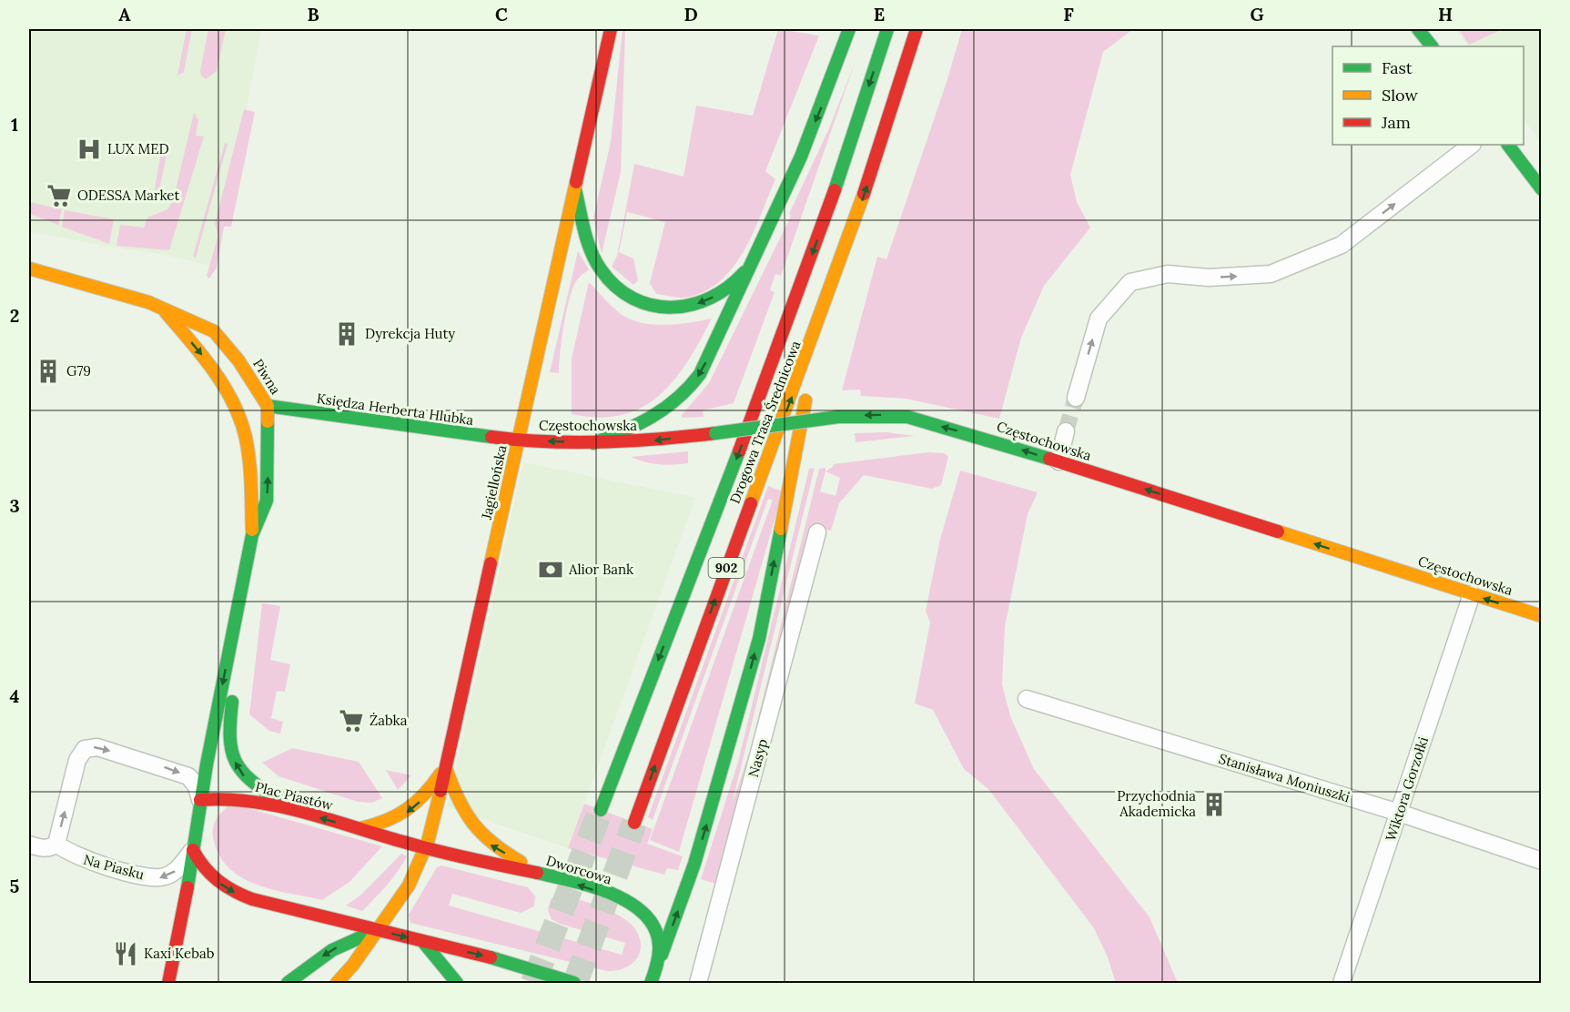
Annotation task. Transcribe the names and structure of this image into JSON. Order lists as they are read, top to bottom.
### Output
{
  "streets": {
    "main road": [
      "Piwna",
      "Księdza Herberta Hlubka",
      "Drogowa Trasa Średnicowa",
      "Częstochowska",
      "Jagiellońska",
      "902",
      "Plac Piastów",
      "Dworcowa"
    ],
    "street": [
      "Nasyp",
      "Stanisława Moniuszki",
      "Wiktora Gorzołki",
      "Na Piasku"
    ]
  },
  "crossings": [
    ["Piwna", "Księdza Herberta Hlubka"],
    ["Piwna", "Plac Piastów"],
    ["Piwna", "Na Piasku"],
    ["Księdza Herberta Hlubka", "Częstochowska"],
    ["Księdza Herberta Hlubka", "Jagiellońska"],
    ["Częstochowska", "Jagiellońska"],
    ["Częstochowska", "Wiktora Gorzołki"],
    ["Jagiellońska", "Plac Piastów"],
    ["Jagiellońska", "Dworcowa"],
    ["Stanisława Moniuszki", "Wiktora Gorzołki"],
    ["Plac Piastów", "Na Piasku"],
    ["Plac Piastów", "Dworcowa"]
  ],
  "one_way": ["Częstochowska", "Na Piasku"],
  "places": {
    "hospital": ["LUX MED"],
    "supermarket": ["ODESSA Market", "Żabka"],
    "building": ["Dyrekcja Huty", "G79", "Przychodnia Akademicka"],
    "bank": ["Alior Bank"],
    "restaurant": ["Kaxi Kebab"]
  },
  "legend": ["Fast", "Slow", "Jam"],
  "grid": {
    "columns": [
      "A",
      "B",
      "C",
      "D",
      "E",
      "F",
      "G",
      "H"
    ],
    "rows": [
      "1",
      "2",
      "3",
      "4",
      "5"
    ]
  }
}
